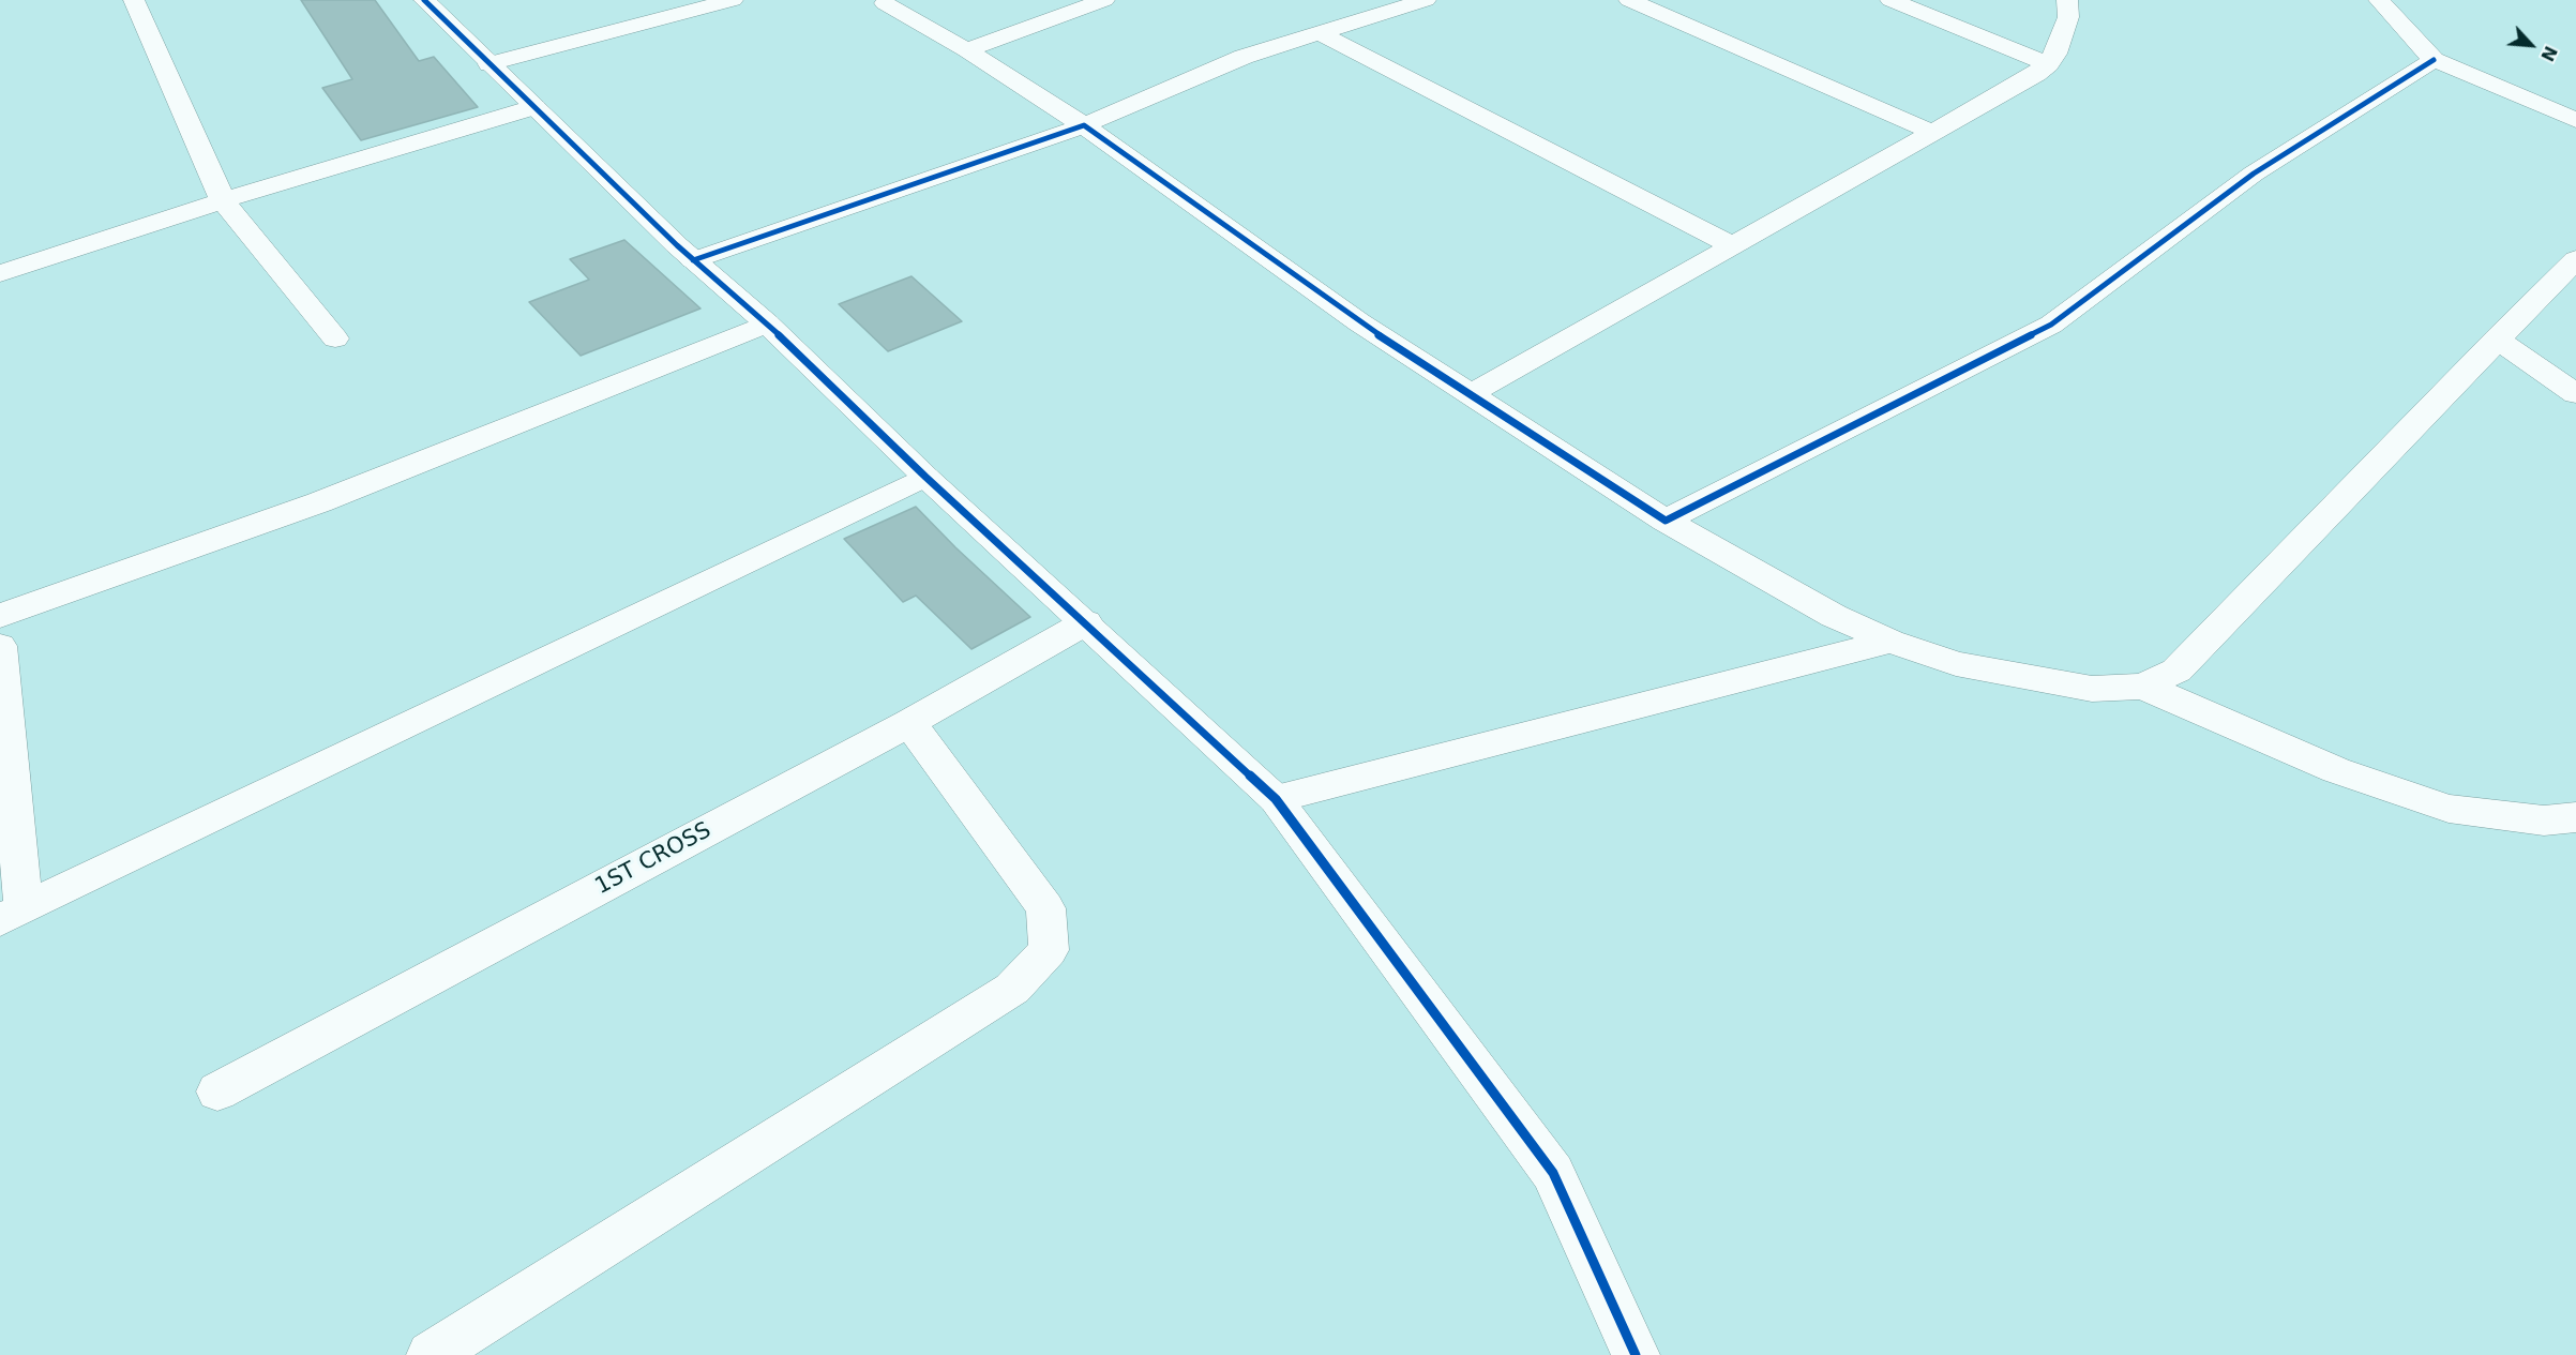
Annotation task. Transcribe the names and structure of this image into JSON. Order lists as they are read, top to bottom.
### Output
{
  "streets": {
    "street": ["1ST CROSS"]
  },
  "north": "bottom right"
}
